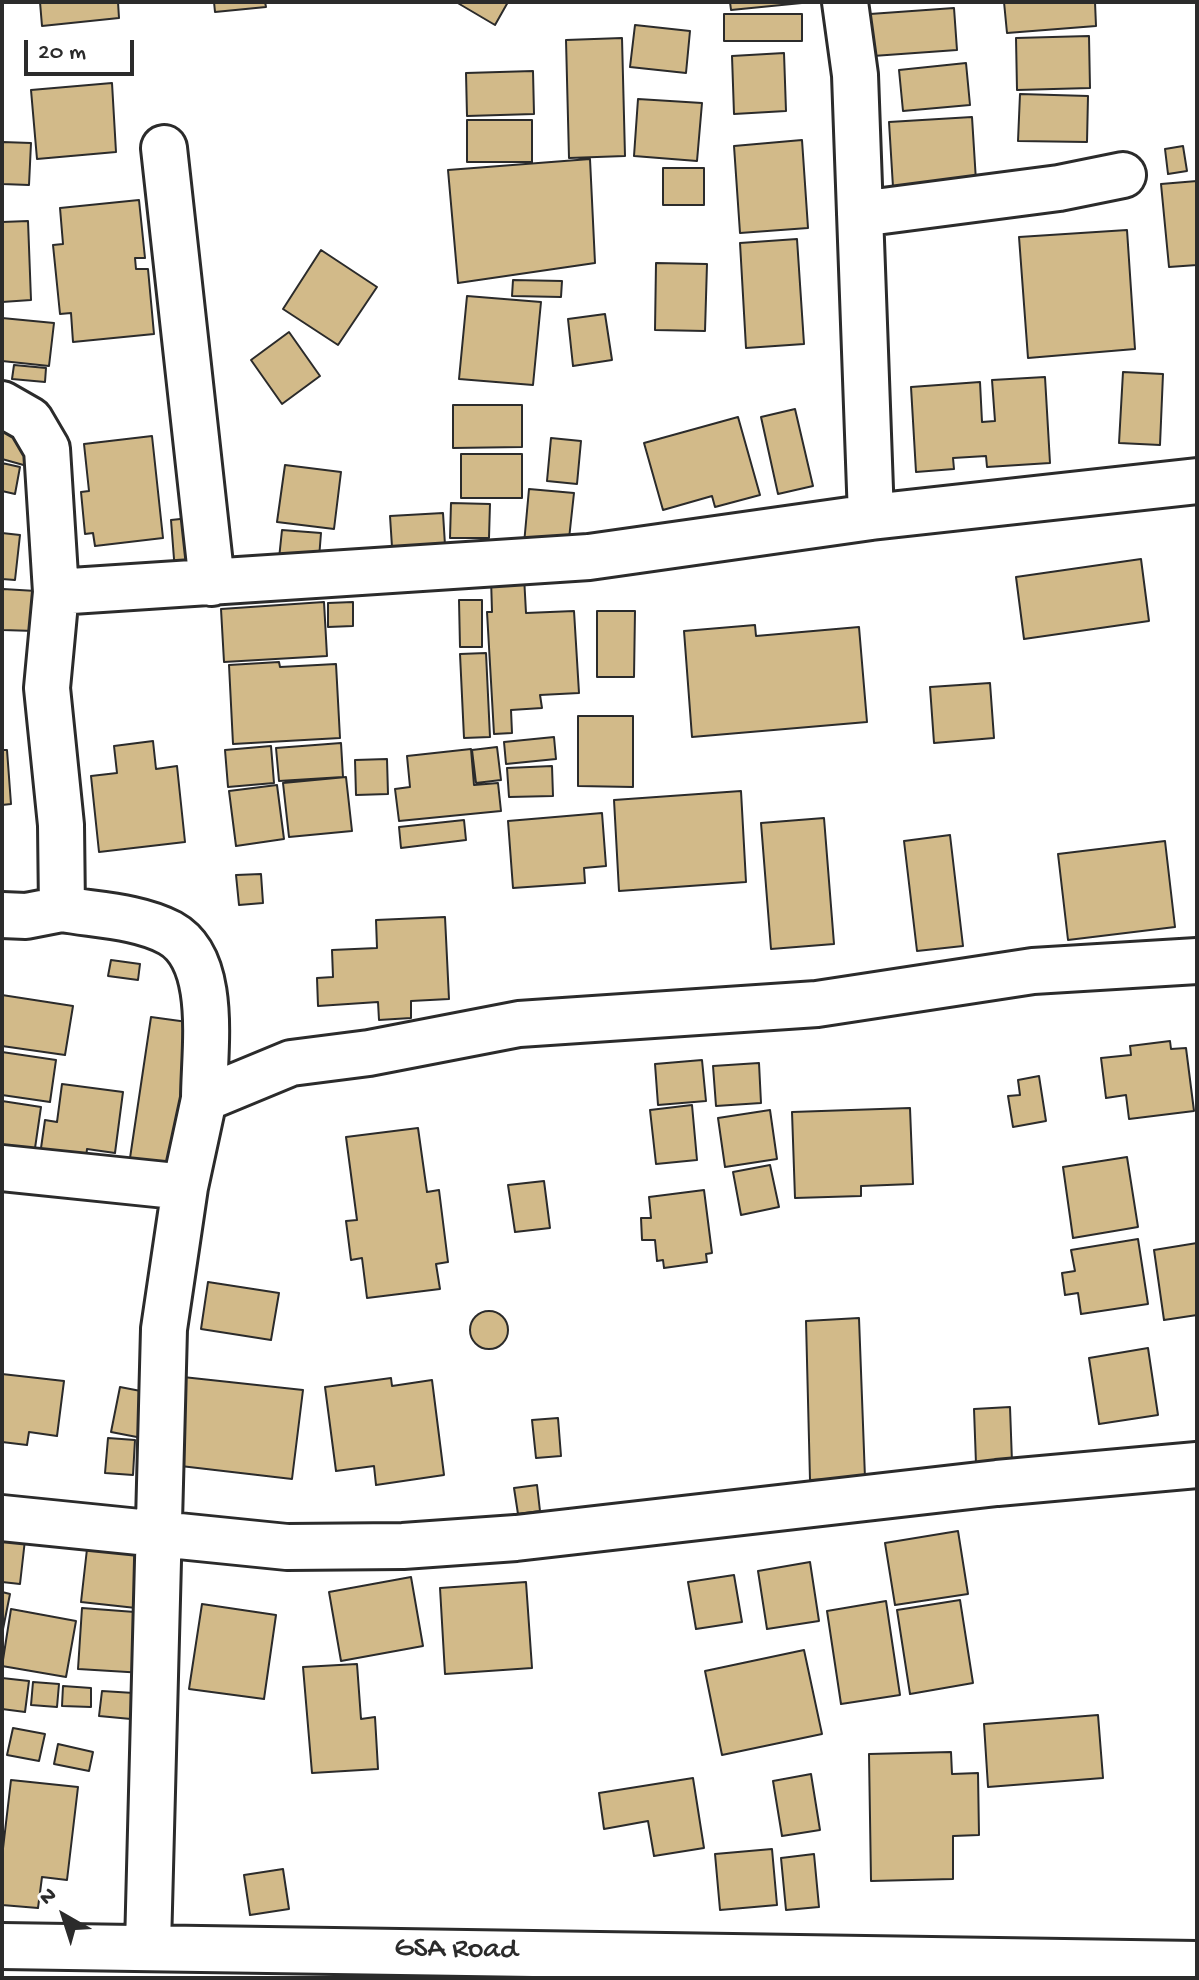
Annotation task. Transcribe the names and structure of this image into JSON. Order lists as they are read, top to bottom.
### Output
{
  "streets": {
    "street": ["GSA Road"]
  },
  "scale_bar": "20 m",
  "north": "top left"
}
